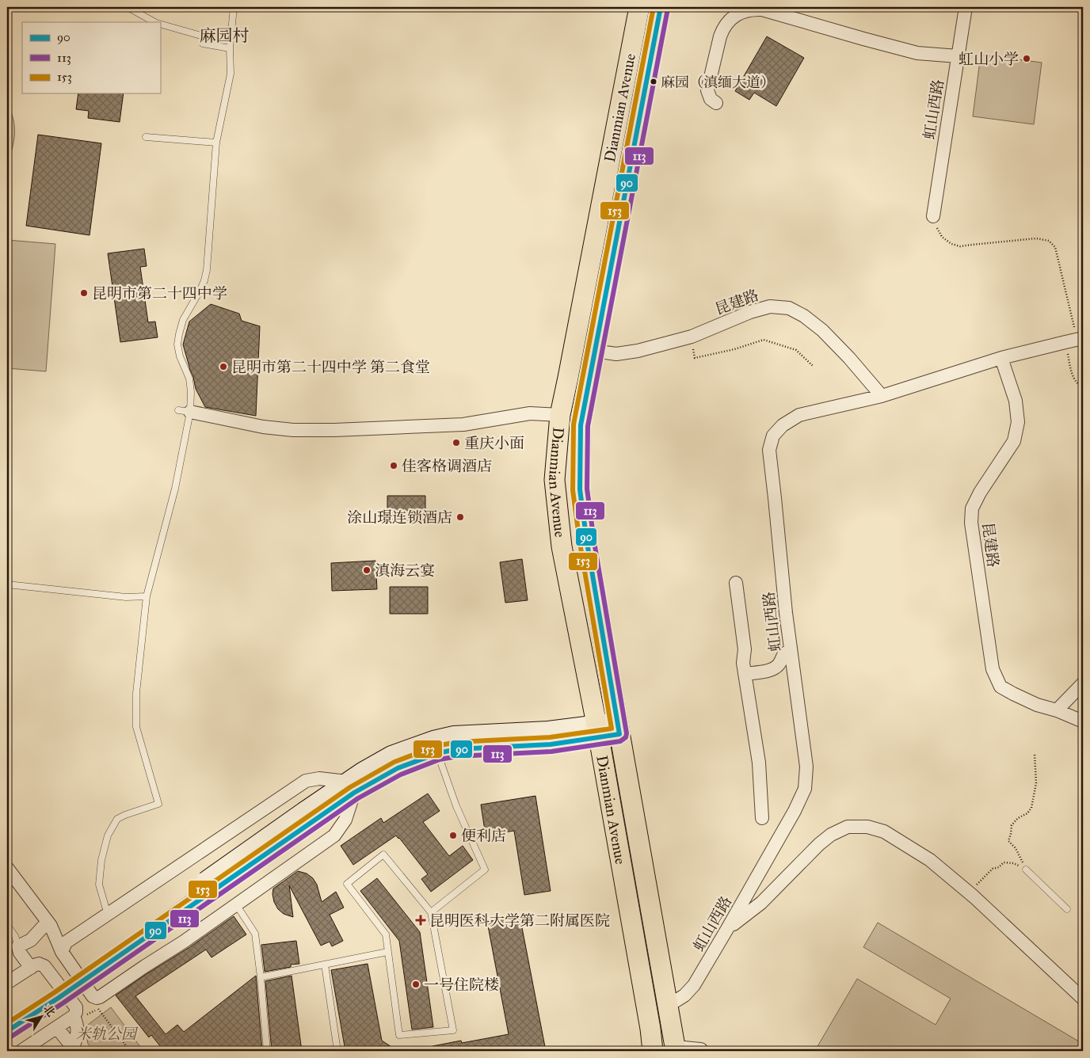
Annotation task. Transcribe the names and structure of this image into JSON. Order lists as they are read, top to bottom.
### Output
{
  "streets": {
    "main road": ["Dianmian Avenue"],
    "street": ["虹山西路", "昆建路"]
  },
  "crossings": [
    ["Dianmian Avenue", "虹山西路"],
    ["Dianmian Avenue", "昆建路"],
    ["虹山西路", "昆建路"]
  ],
  "districts": ["麻园村"],
  "parks": ["米轨公园"],
  "places": {
    "other": [
      "虹山小学",
      "麻园（滇缅大道）",
      "昆明市第二十四中学",
      "昆明市第二十四中学 第二食堂",
      "重庆小面",
      "佳客格调酒店",
      "涂山璟连锁酒店",
      "滇海云宴",
      "便利店",
      "一号住院楼"
    ],
    "health": ["昆明医科大学第二附属医院"]
  },
  "lines": ["transit line 90", "transit line 153", "transit line 113"],
  "legend": ["90", "113", "153"],
  "north": "top right"
}
